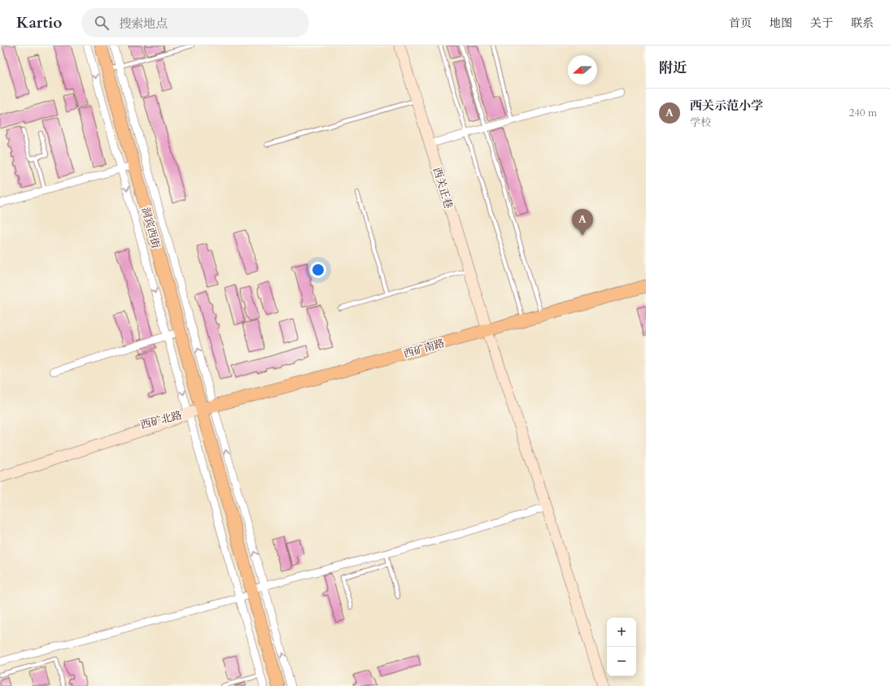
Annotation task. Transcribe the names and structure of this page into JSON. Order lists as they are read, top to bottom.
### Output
{
  "streets": {
    "main road": ["洞宾西街", "西矿南路"],
    "street": ["西关正巷", "西矿北路"]
  },
  "crossings": [
    ["西关正巷", "西矿南路"],
    ["洞宾西街", "西矿南路"]
  ],
  "north": "left",
  "page": {
    "header": "Kartio",
    "search": "搜索地点",
    "nav": [
      "首页",
      "地图",
      "关于",
      "联系"
    ],
    "heading": "附近",
    "list": [
      {
        "mark": "A",
        "name": "西关示范小学",
        "note": "学校",
        "value": "240 m"
      }
    ],
    "pins": "A",
    "map_buttons": ["+", "−"]
  }
}
